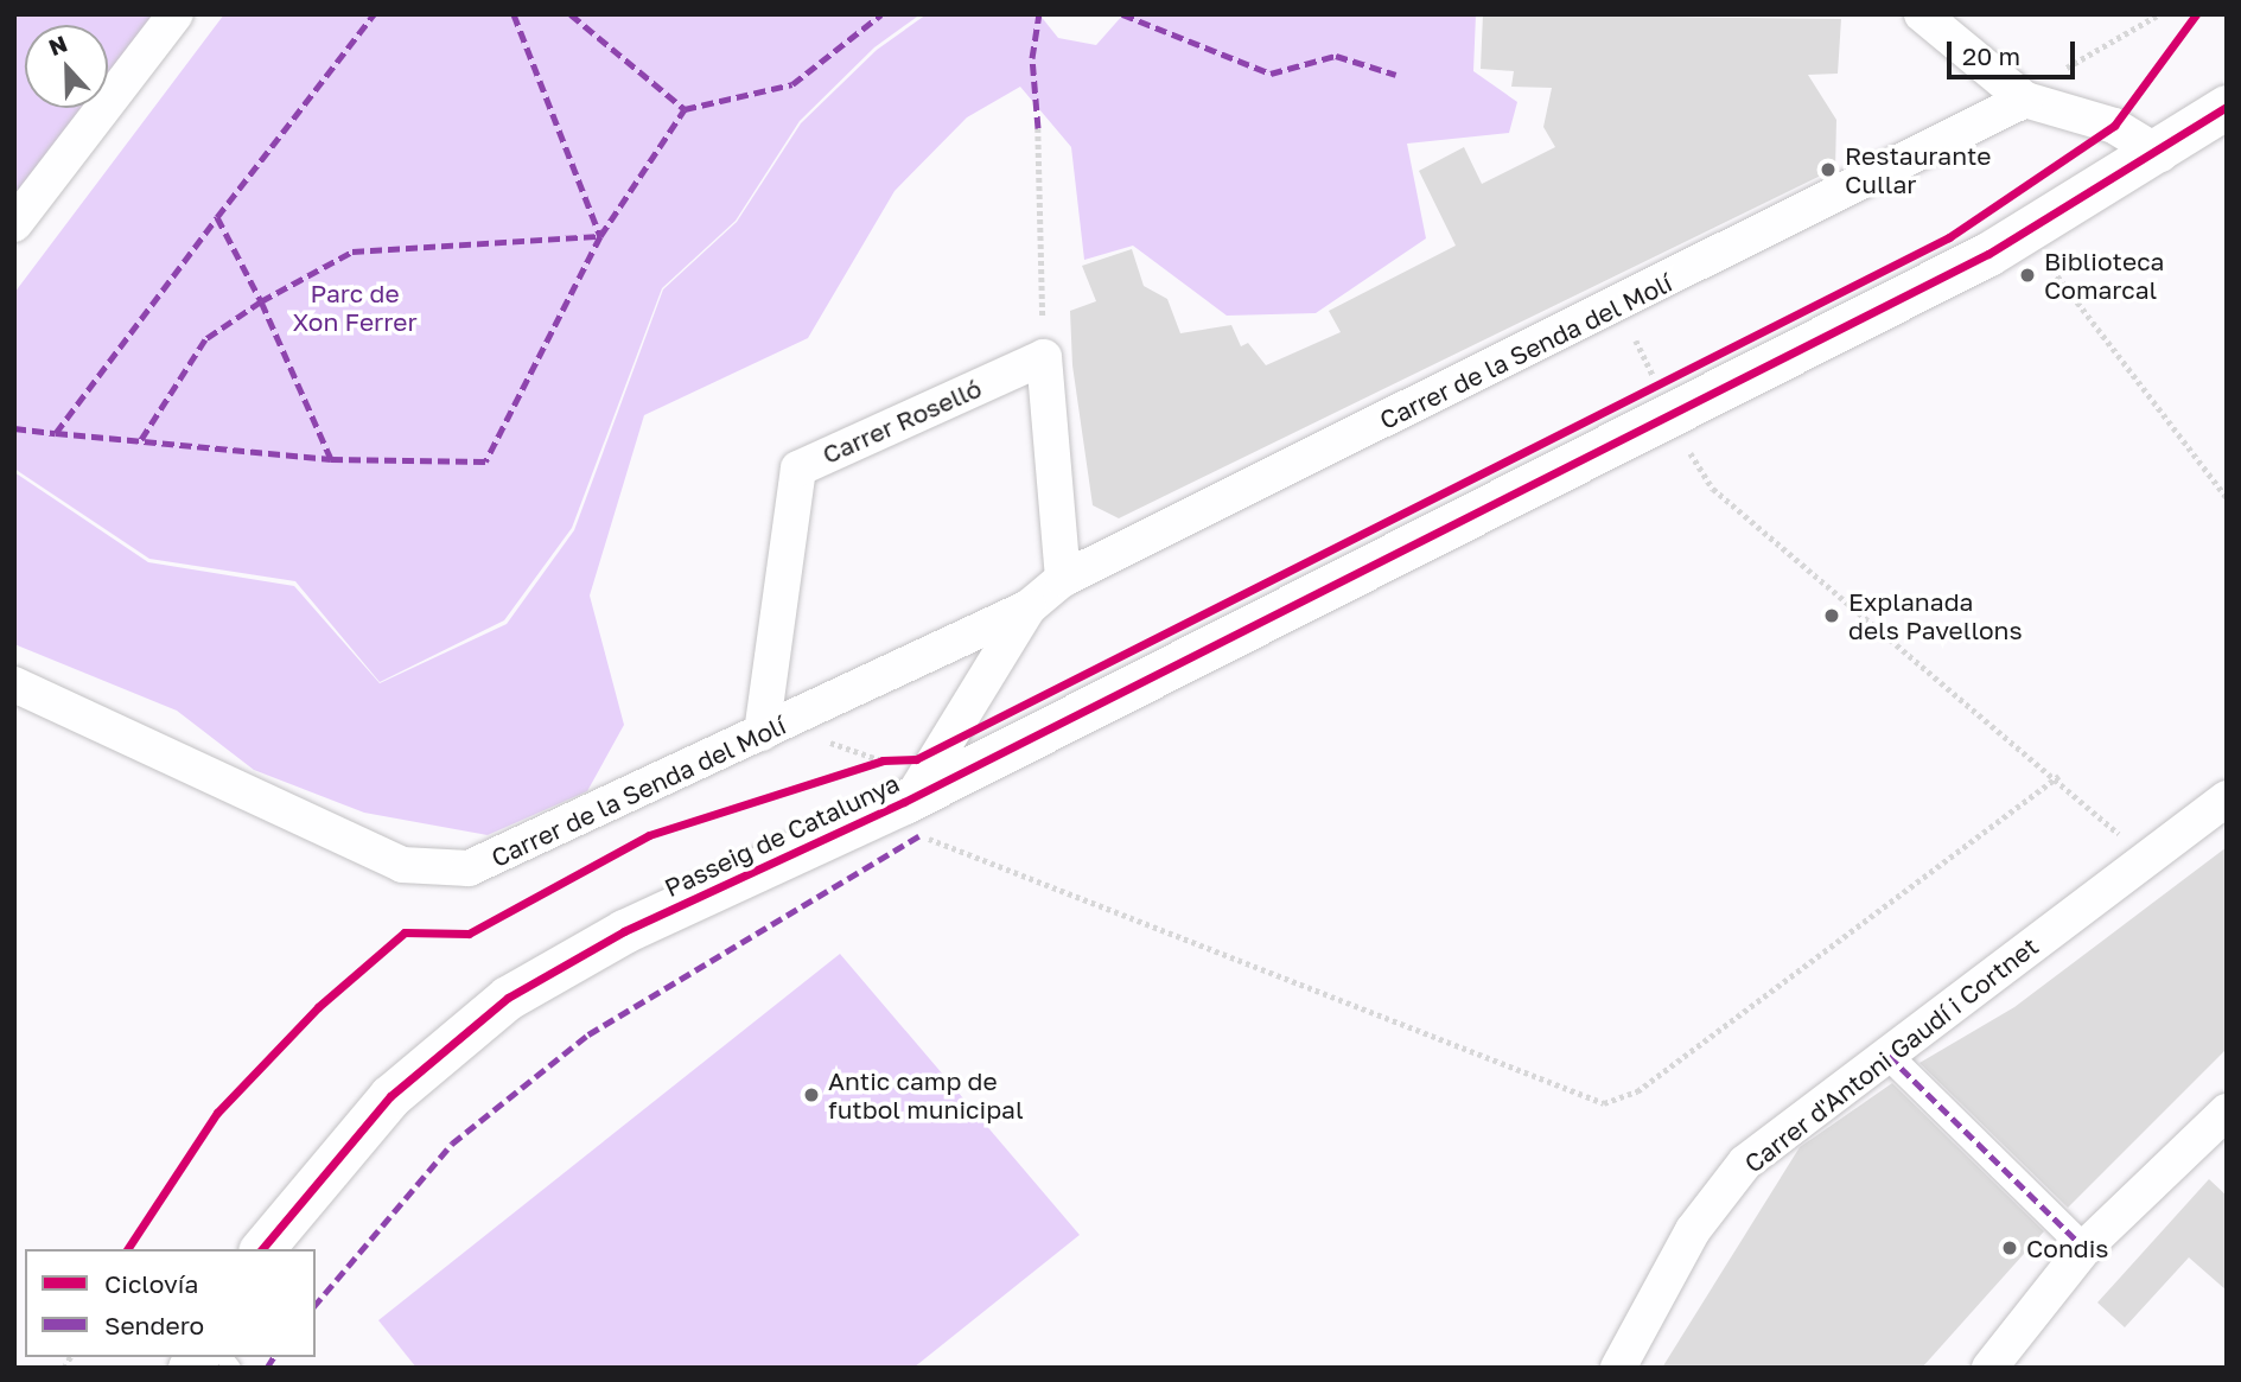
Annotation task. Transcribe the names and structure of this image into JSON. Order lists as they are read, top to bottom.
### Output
{
  "streets": {
    "street": [
      "Carrer de la Senda del Molí",
      "Carrer Roselló",
      "Passeig de Catalunya",
      "Carrer d'Antoni Gaudí i Cortnet"
    ]
  },
  "crossings": [
    ["Carrer de la Senda del Molí", "Carrer Roselló"],
    ["Carrer de la Senda del Molí", "Passeig de Catalunya"]
  ],
  "parks": ["Parc de Xon Ferrer"],
  "places": [
    "Restaurante Cullar",
    "Biblioteca Comarcal",
    "Explanada dels Pavellons",
    "Antic camp de futbol municipal",
    "Condis"
  ],
  "legend": ["Ciclovía", "Sendero"],
  "scale_bar": "20 m",
  "north": "top"
}
